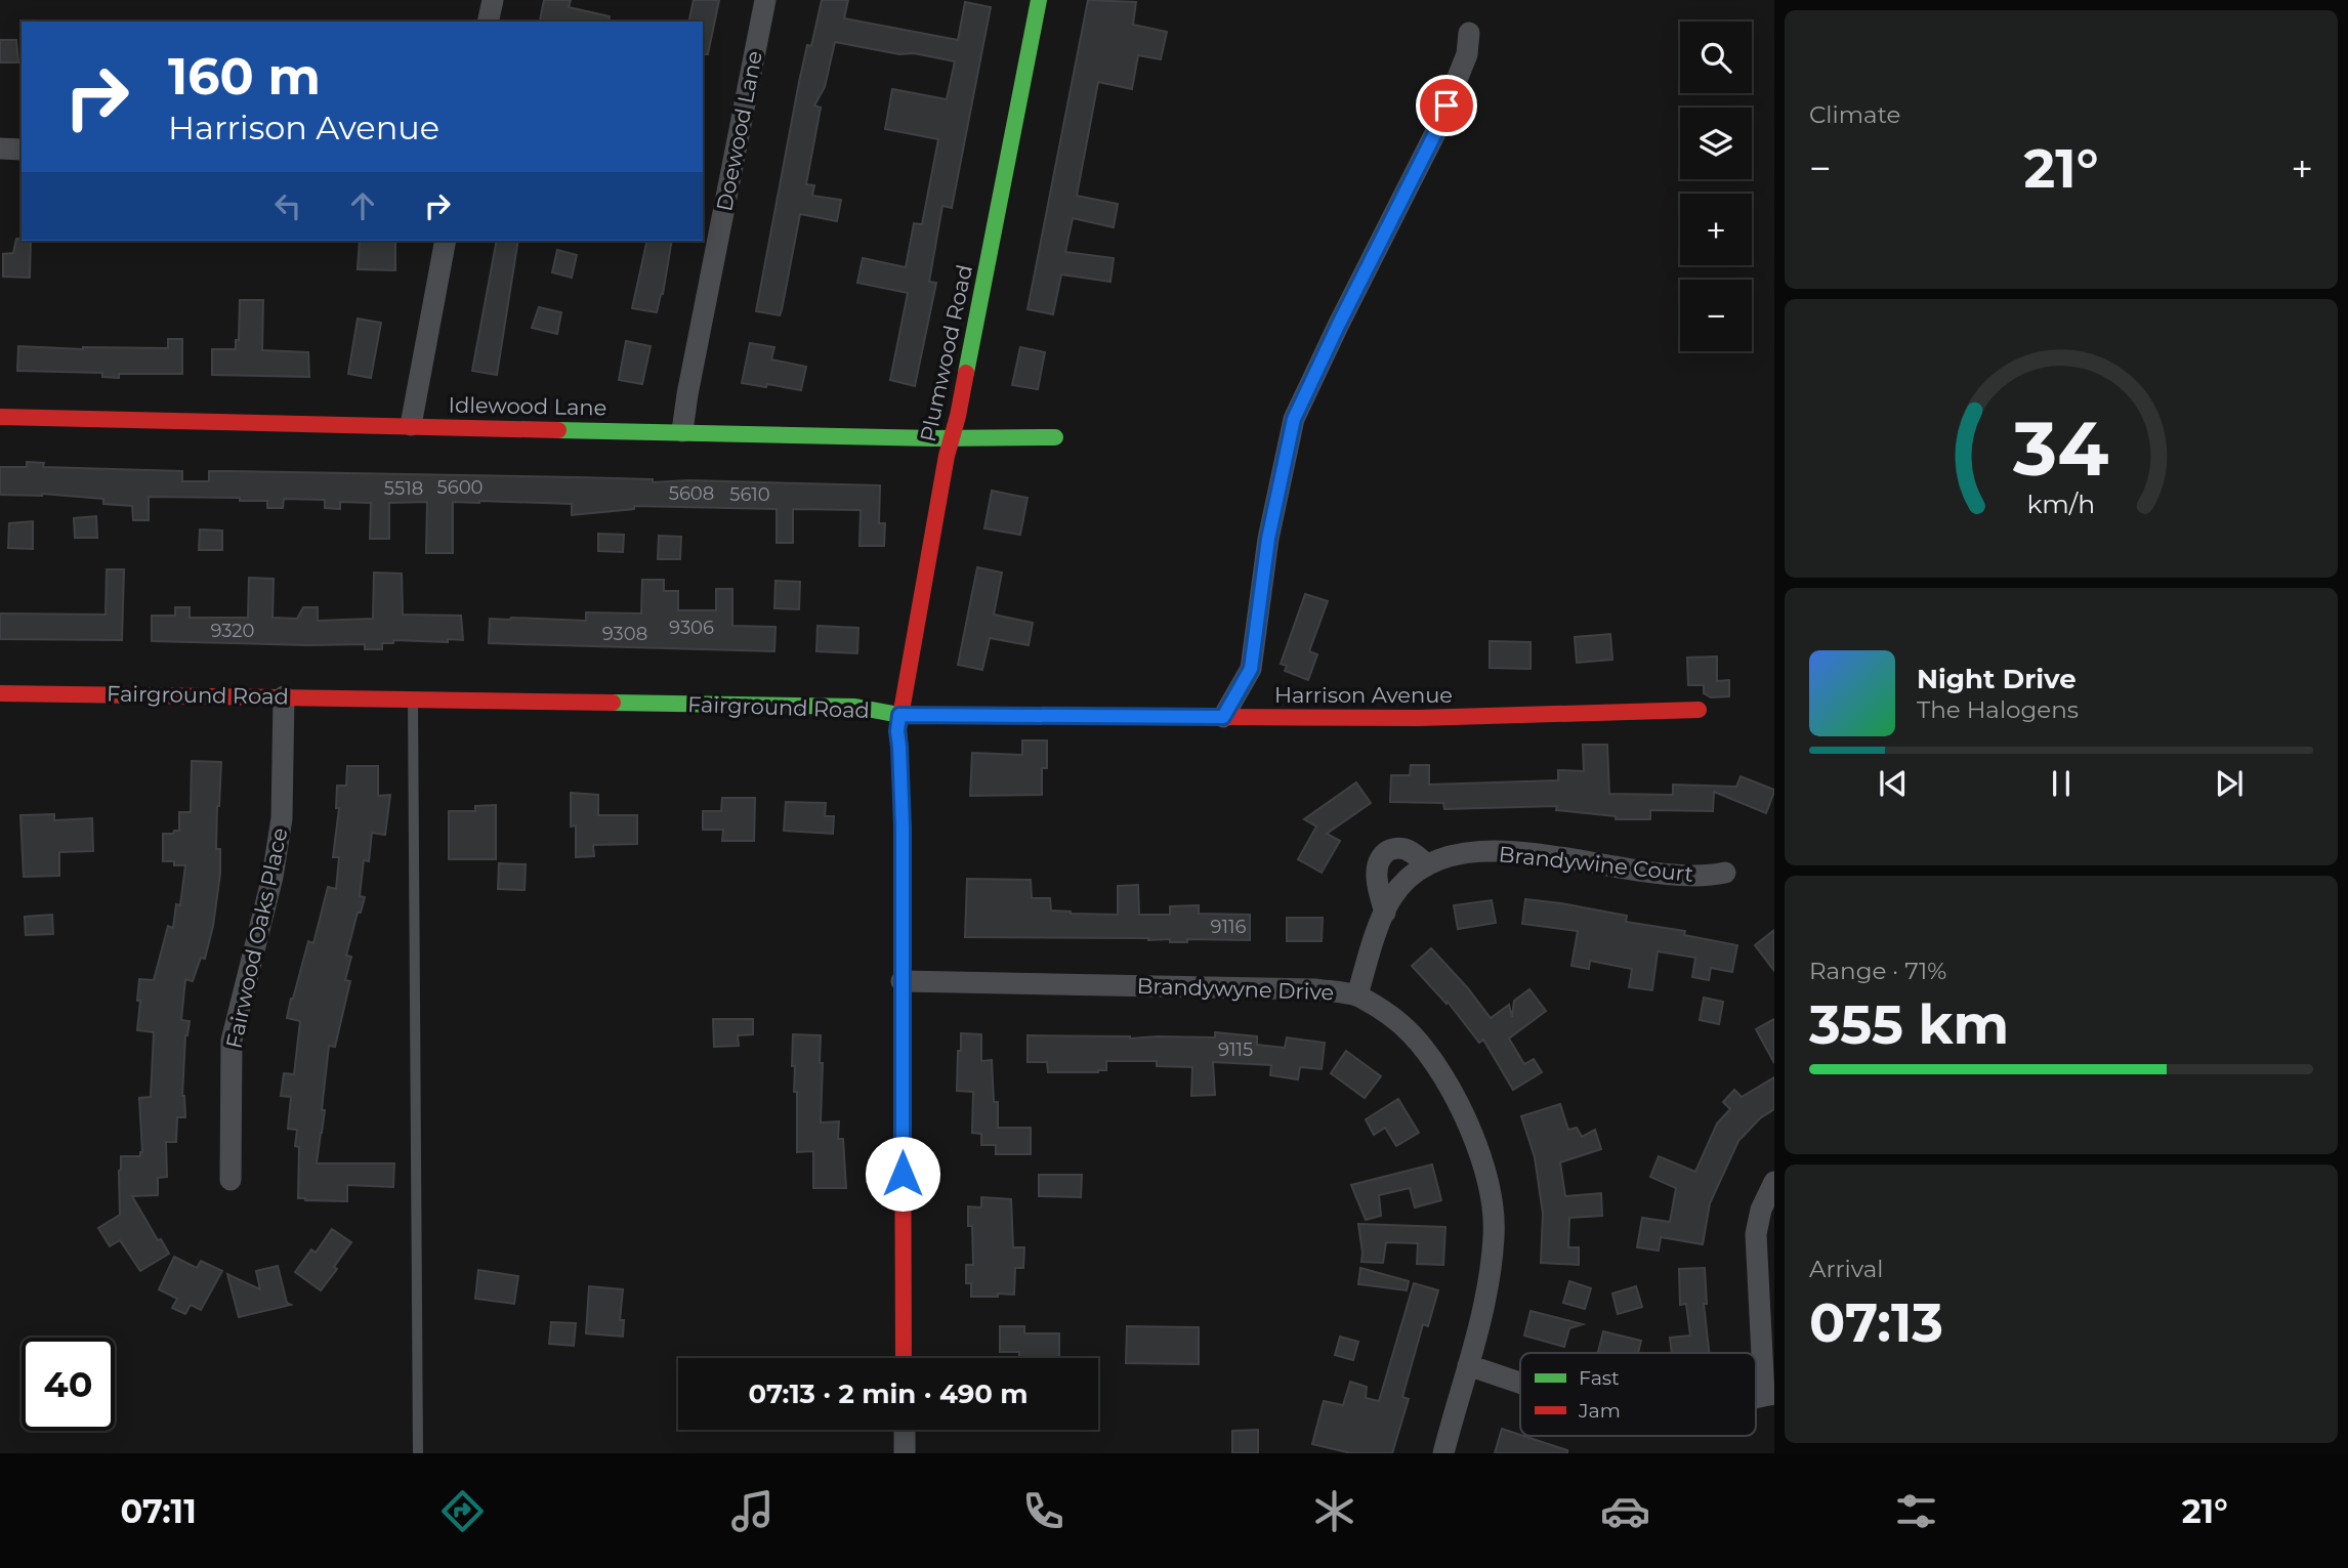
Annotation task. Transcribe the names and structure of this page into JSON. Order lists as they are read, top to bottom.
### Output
{
  "streets": {
    "street": [
      "Doewood Lane",
      "Plumwood Road",
      "Idlewood Lane",
      "Fairground Road",
      "Harrison Avenue",
      "Brandywine Court",
      "Fairwood Oaks Place",
      "Brandywyne Drive"
    ]
  },
  "crossings": [
    ["Doewood Lane", "Idlewood Lane"],
    ["Plumwood Road", "Idlewood Lane"],
    ["Plumwood Road", "Fairground Road"],
    ["Plumwood Road", "Harrison Avenue"],
    ["Fairground Road", "Harrison Avenue"],
    ["Fairground Road", "Fairwood Oaks Place"],
    ["Fairground Road", "Brandywyne Drive"],
    ["Brandywine Court", "Brandywyne Drive"]
  ],
  "house_numbers": [
    "5600",
    "5518",
    "5608",
    "5610",
    "9306",
    "9320",
    "9308",
    "9116",
    "9115"
  ],
  "legend": ["Fast", "Jam"],
  "page": {
    "tile": [
      "Climate",
      ["Range · 71%", "355 km"],
      ["Arrival", "07:13"]
    ],
    "map_buttons": ["+", "−"],
    "turn": ["160 m", "Harrison Avenue"],
    "heat": ["−", "21°", "+"],
    "song": ["Night Drive", "The Halogens"],
    "limit": "40",
    "trip": "07:13 · 2 min · 490 m",
    "tabs": ["07:11", "21°"],
    "gauge": ["34", "km/h"]
  }
}
